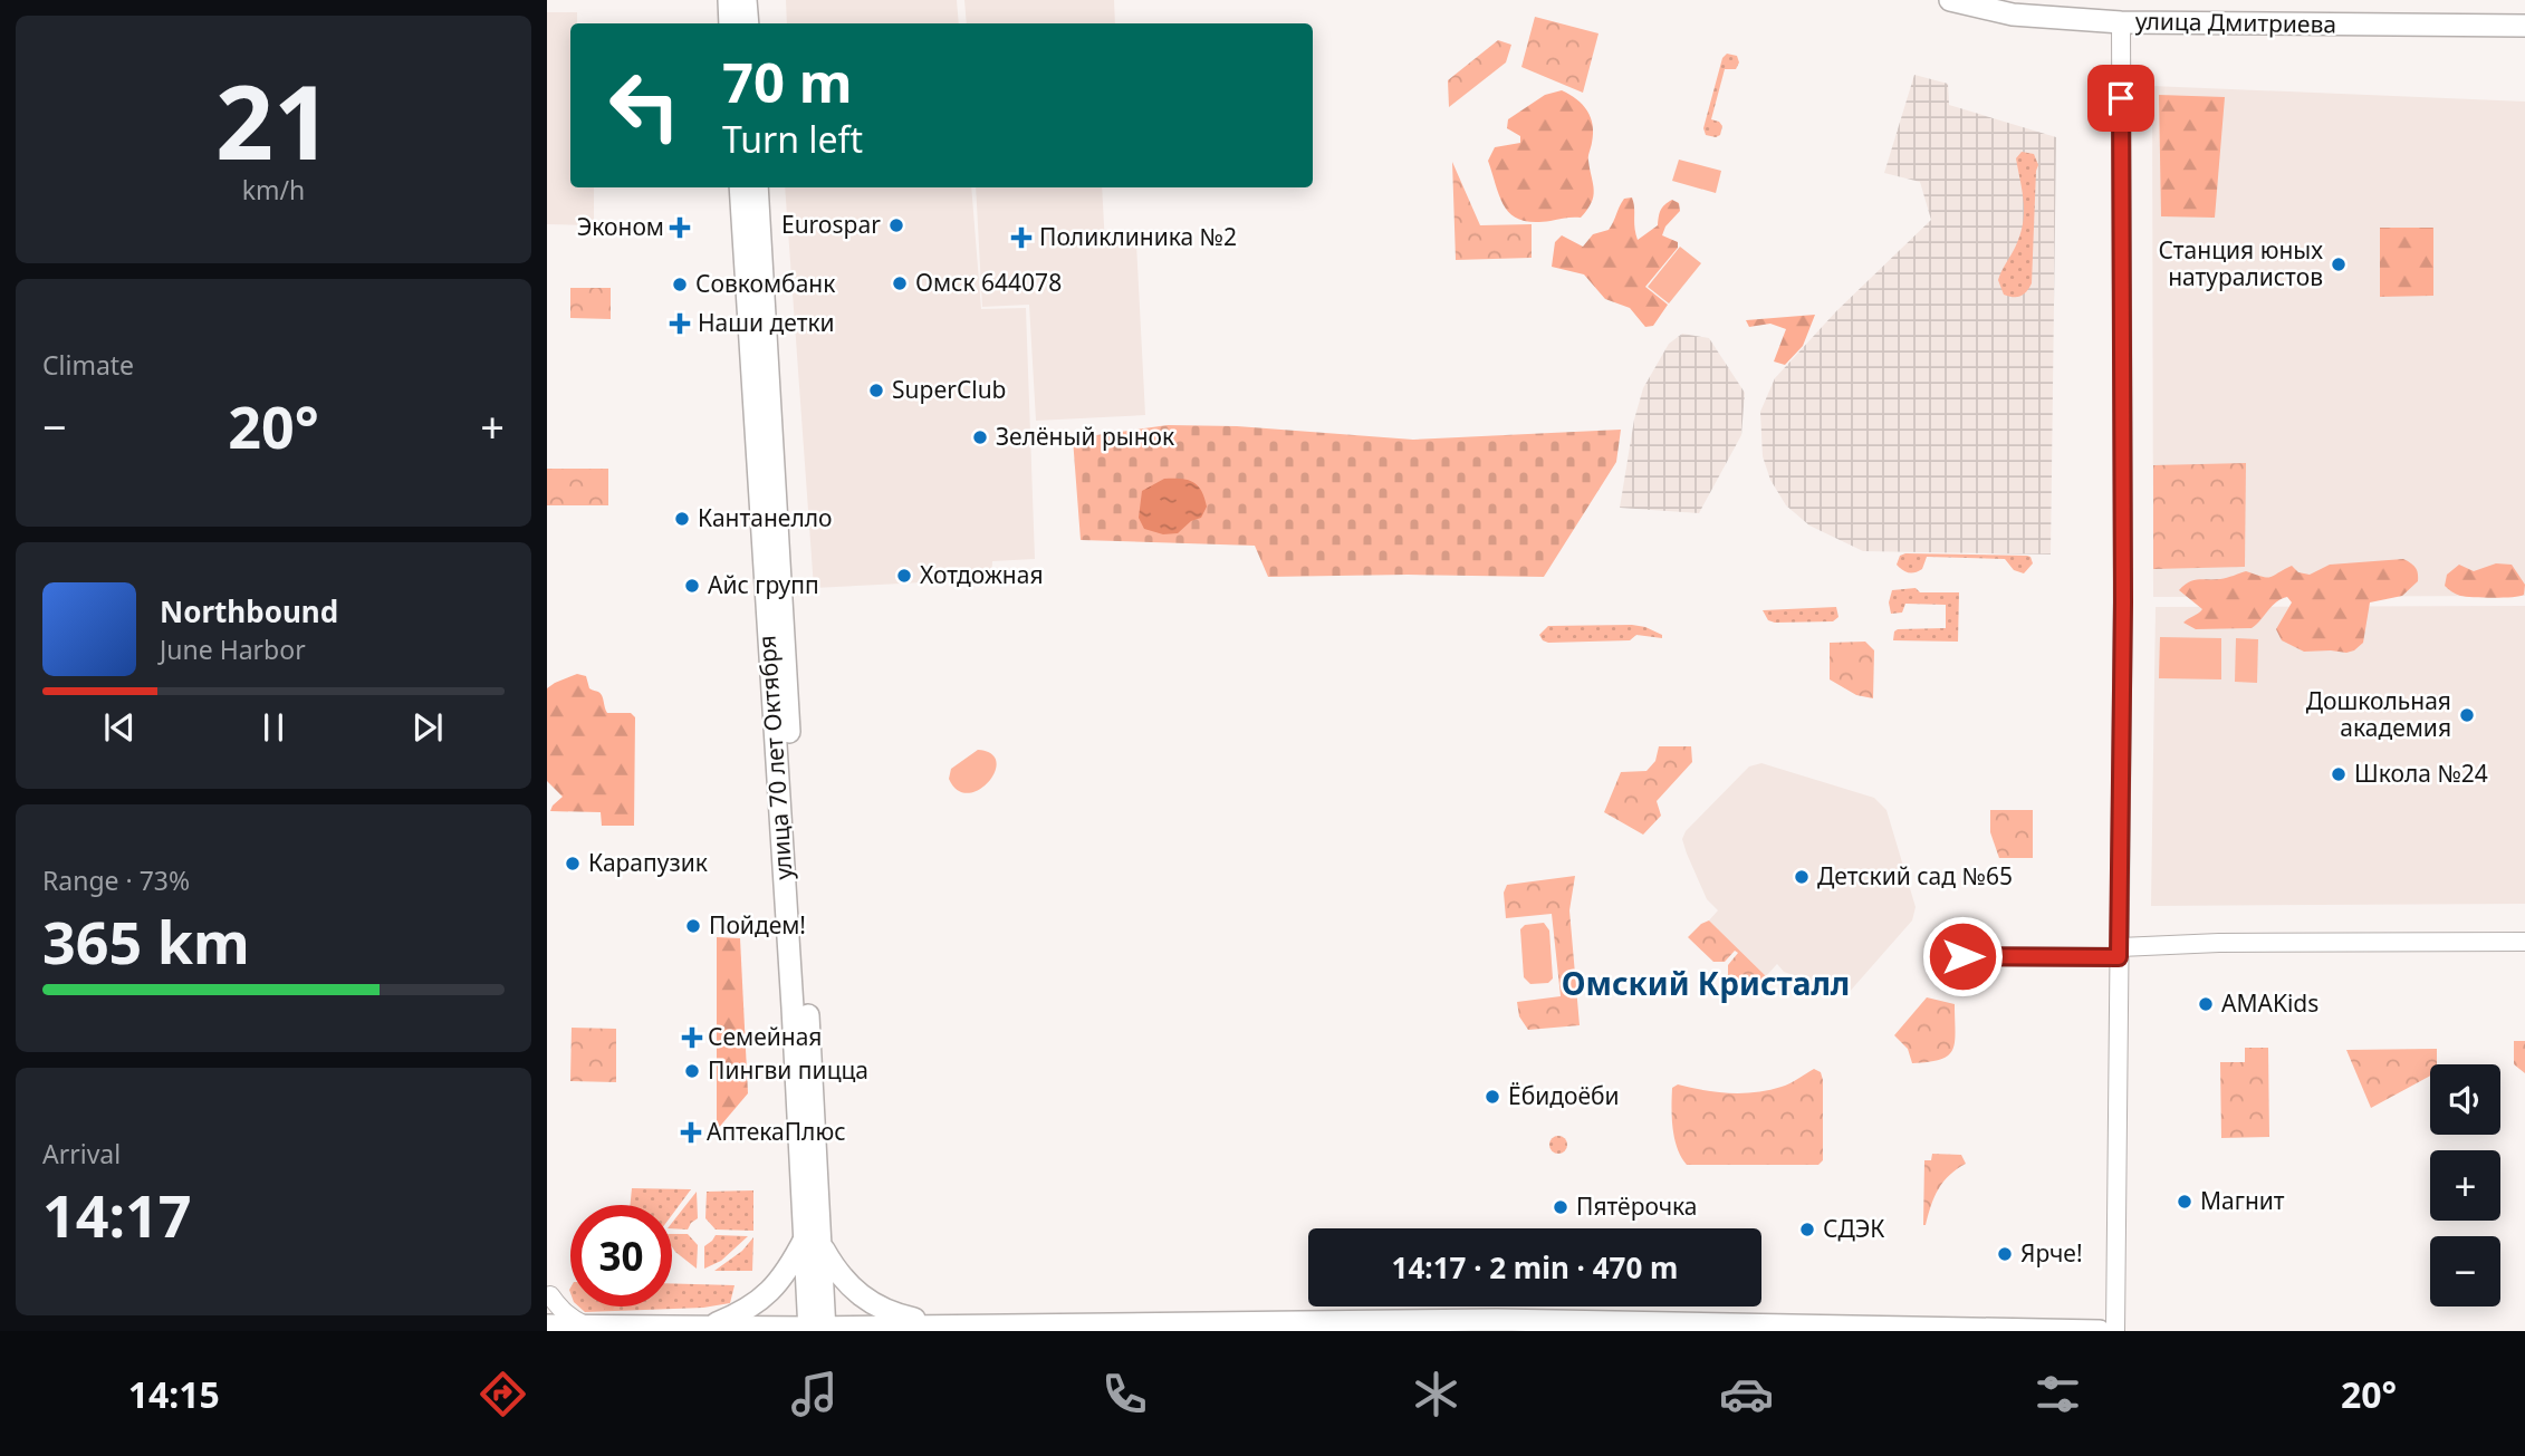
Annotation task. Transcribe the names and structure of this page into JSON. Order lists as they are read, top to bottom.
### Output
{
  "streets": {
    "main road": ["улица Дмитриева", "улица 70 лет Октября"]
  },
  "districts": ["Омский Кристалл"],
  "places": {
    "other": [
      "Eurospar",
      "Станция юных натуралистов",
      "Омск 644078",
      "Совкомбанк",
      "SuperClub",
      "Зелёный рынок",
      "Кантанелло",
      "Хотдожная",
      "Айс групп",
      "Дошкольная академия",
      "Школа №24",
      "Карапузик",
      "Детский сад №65",
      "Пойдем!",
      "AMAKids",
      "Пингви пицца",
      "Ёбидоёби",
      "Магнит",
      "Пятёрочка",
      "СДЭК",
      "Ярче!"
    ],
    "health": [
      "Эконом",
      "Поликлиника №2",
      "Наши детки",
      "Семейная",
      "АптекаПлюс"
    ]
  },
  "page": {
    "tile": [
      ["21", "km/h"],
      "Climate",
      ["Range · 73%", "365 km"],
      ["Arrival", "14:17"]
    ],
    "turn": ["70 m", "Turn left"],
    "heat": ["−", "20°", "+"],
    "song": ["Northbound", "June Harbor"],
    "map_buttons": ["+", "−"],
    "limit": "30",
    "trip": "14:17 · 2 min · 470 m",
    "tabs": ["14:15", "20°"]
  }
}
